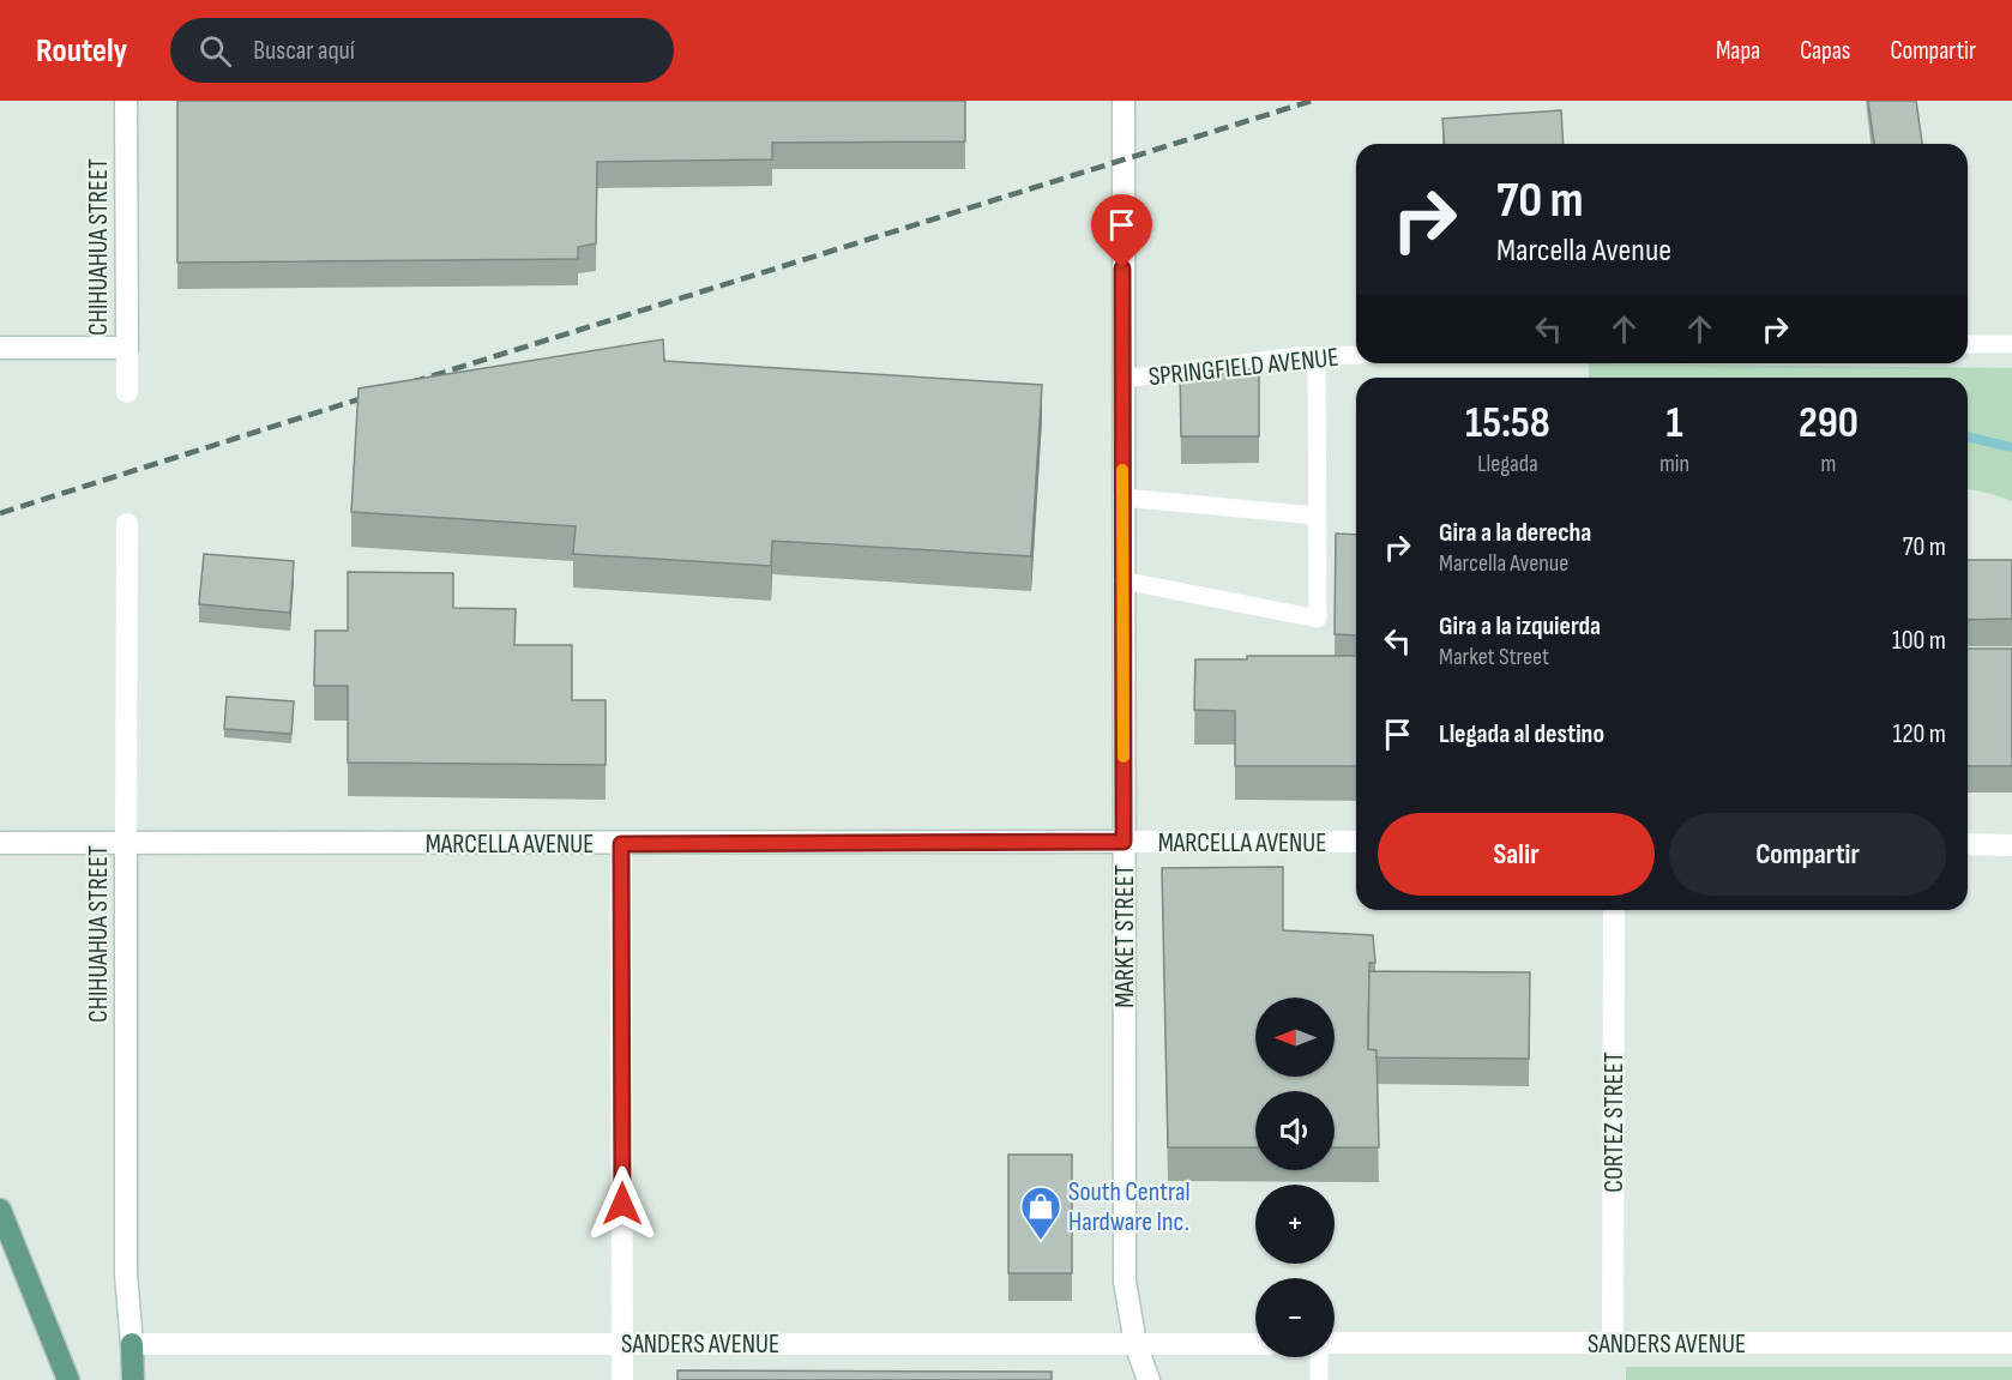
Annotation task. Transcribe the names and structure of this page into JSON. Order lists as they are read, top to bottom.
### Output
{
  "streets": {
    "street": [
      "CHIHUAHUA STREET",
      "MARCELLA AVENUE",
      "MARKET STREET",
      "CORTEZ STREET",
      "SANDERS AVENUE"
    ],
    "lane": ["SPRINGFIELD AVENUE"]
  },
  "crossings": [
    ["CHIHUAHUA STREET", "MARCELLA AVENUE"],
    ["CHIHUAHUA STREET", "SANDERS AVENUE"],
    ["SPRINGFIELD AVENUE", "MARKET STREET"],
    ["MARCELLA AVENUE", "MARKET STREET"],
    ["MARKET STREET", "SANDERS AVENUE"],
    ["CORTEZ STREET", "SANDERS AVENUE"]
  ],
  "places": {
    "shop": ["South Central Hardware Inc."]
  },
  "north": "left",
  "page": {
    "header": "Routely",
    "search": "Buscar aquí",
    "nav": ["Mapa", "Capas", "Compartir"],
    "turn": ["70 m", "Marcella Avenue"],
    "eta": [
      "15:58",
      "Llegada",
      "1",
      "min",
      "290",
      "m"
    ],
    "list": [
      {
        "name": "Gira a la derecha",
        "note": "Marcella Avenue",
        "value": "70 m"
      },
      {
        "name": "Gira a la izquierda",
        "note": "Market Street",
        "value": "100 m"
      },
      {
        "name": "Llegada al destino",
        "value": "120 m"
      }
    ],
    "buttons": ["Salir", "Compartir"],
    "map_buttons": ["+", "−"]
  }
}
